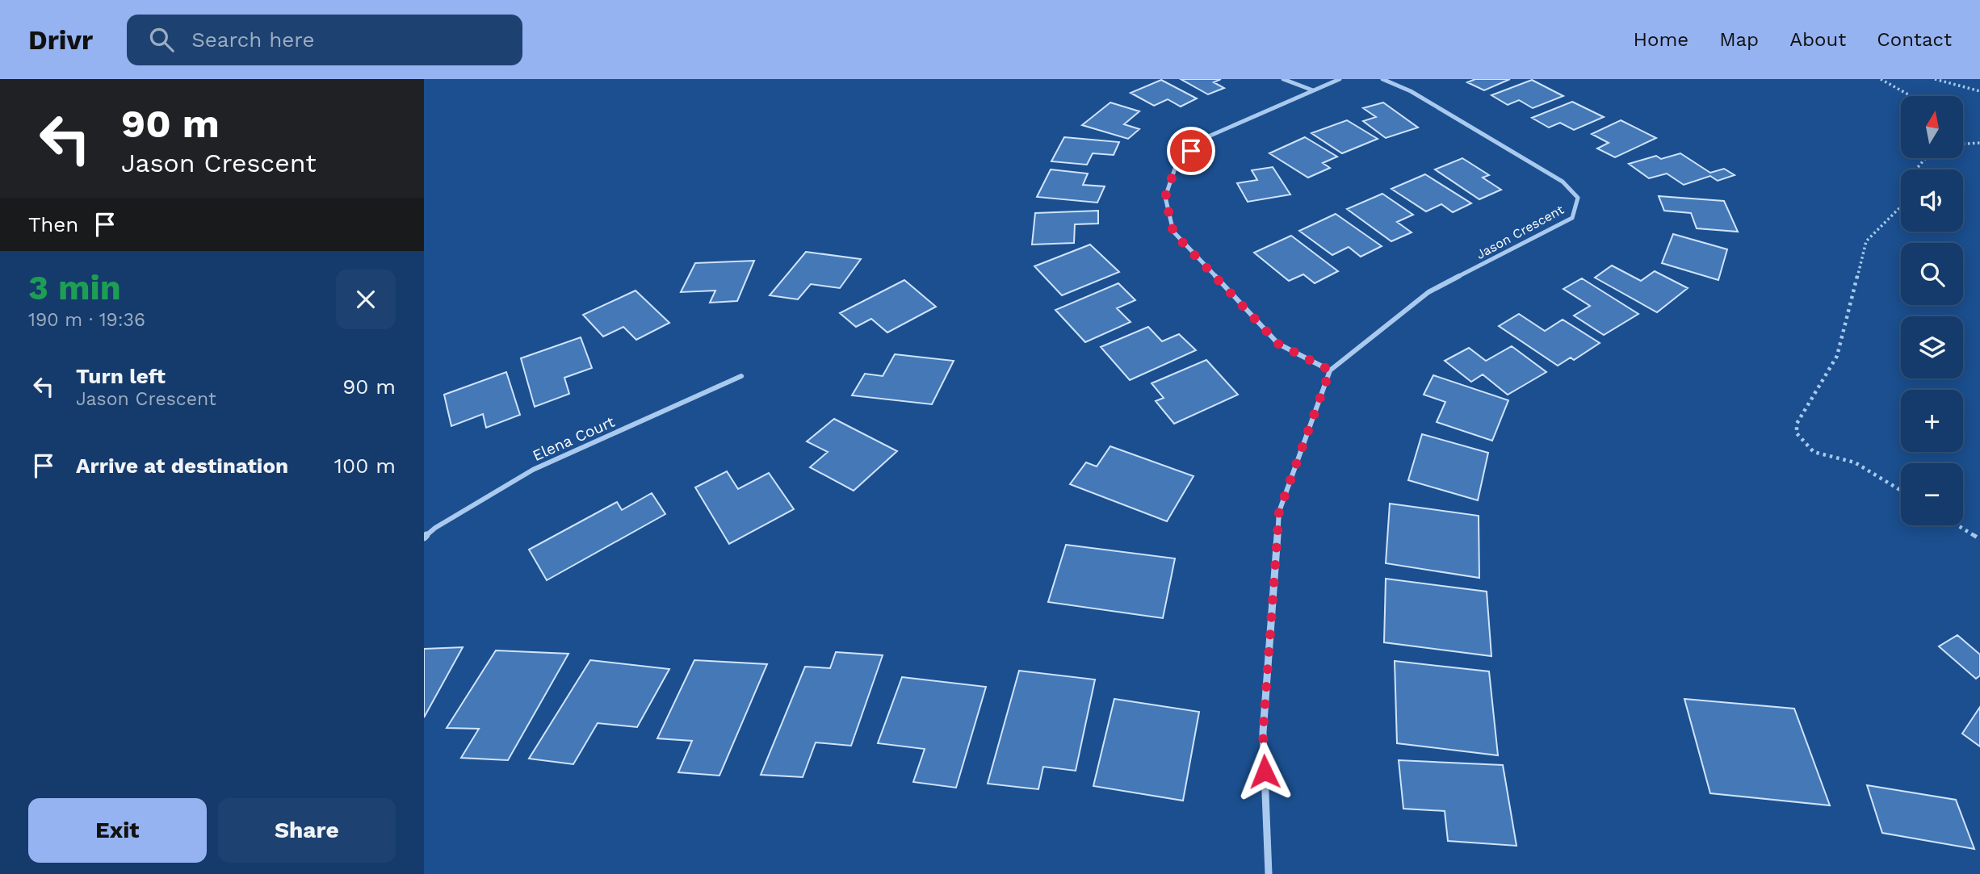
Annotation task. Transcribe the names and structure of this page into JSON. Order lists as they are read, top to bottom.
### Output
{
  "streets": {
    "street": ["Jason Crescent", "Elena Court"]
  },
  "north": "top",
  "page": {
    "header": "Drivr",
    "search": "Search here",
    "nav": [
      "Home",
      "Map",
      "About",
      "Contact"
    ],
    "turn": ["90 m", "Jason Crescent"],
    "map_buttons": ["+", "−"],
    "then": "Then",
    "heading": ["3 min", "190 m · 19:36"],
    "list": [
      {
        "name": "Turn left",
        "note": "Jason Crescent",
        "value": "90 m"
      },
      {
        "name": "Arrive at destination",
        "value": "100 m"
      }
    ],
    "buttons": ["Exit", "Share"]
  }
}
